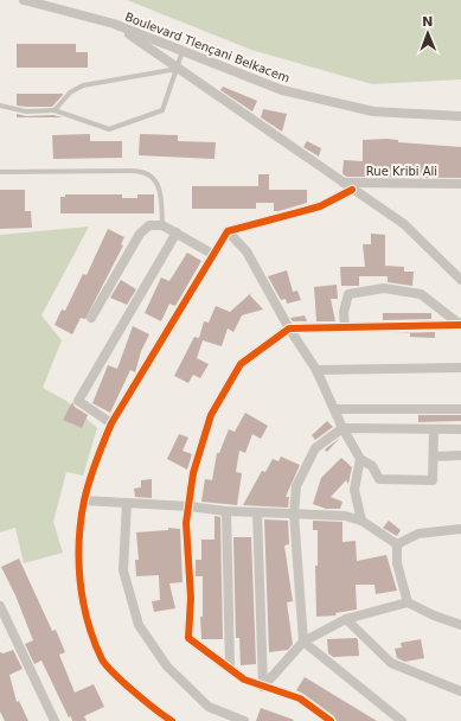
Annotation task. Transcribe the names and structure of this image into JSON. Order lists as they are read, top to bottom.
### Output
{
  "streets": {
    "street": ["Boulevard Tlençani Belkacem", "Rue Kribi Ali"]
  },
  "north": "top"
}
